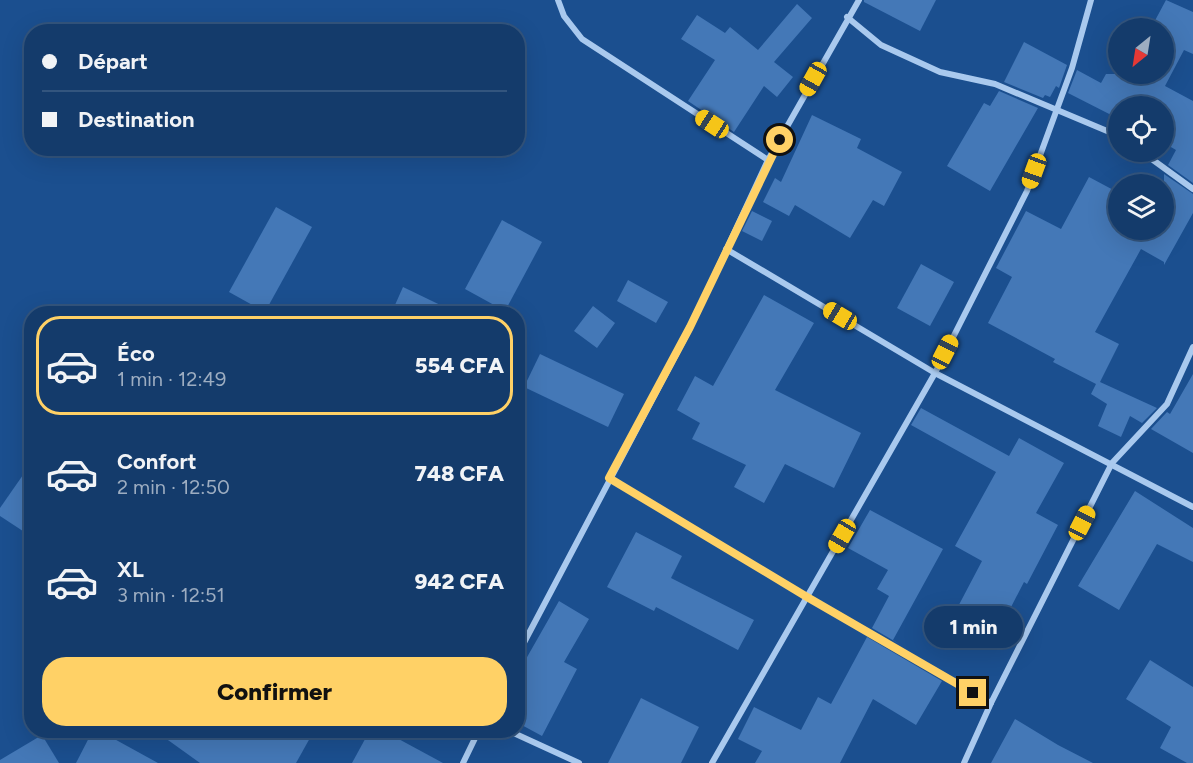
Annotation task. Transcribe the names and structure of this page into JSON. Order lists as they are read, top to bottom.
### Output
{
  "north": "bottom left",
  "page": {
    "banner": ["Départ", "Destination"],
    "list": [
      {
        "name": "Éco",
        "note": "1 min · 12:49",
        "value": "554 CFA"
      },
      {
        "name": "Confort",
        "note": "2 min · 12:50",
        "value": "748 CFA"
      },
      {
        "name": "XL",
        "note": "3 min · 12:51",
        "value": "942 CFA"
      }
    ],
    "bubble": "1 min",
    "buttons": "Confirmer"
  }
}
